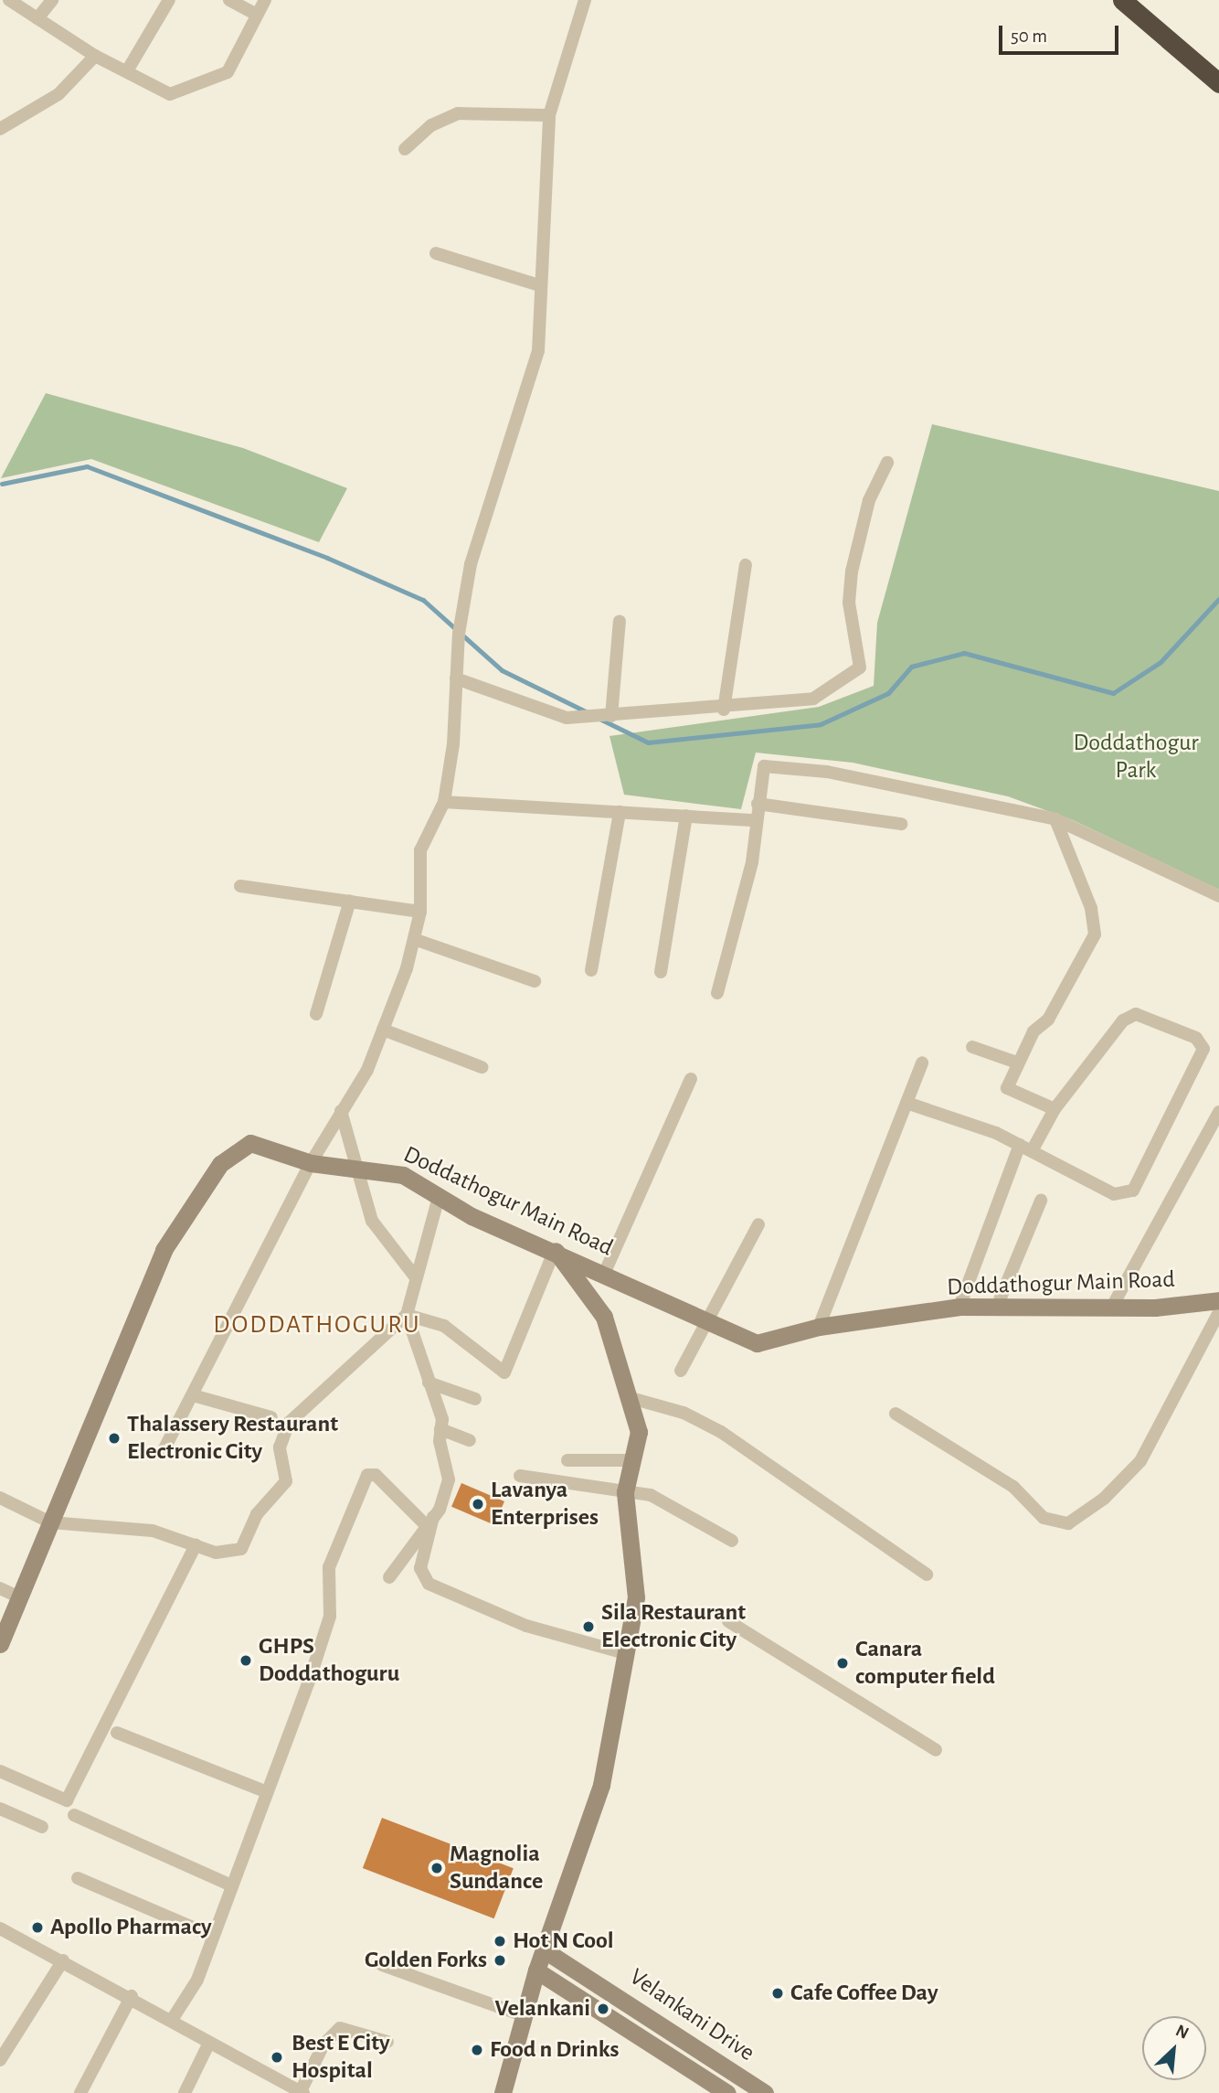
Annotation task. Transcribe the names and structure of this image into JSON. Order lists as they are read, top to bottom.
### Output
{
  "streets": {
    "street": ["Doddathogur Main Road", "Velankani Drive"]
  },
  "districts": ["DODDATHOGURU"],
  "parks": ["Doddathogur Park"],
  "places": [
    "Thalassery Restaurant Electronic City",
    "Lavanya Enterprises",
    "Sila Restaurant Electronic City",
    "GHPS Doddathoguru",
    "Canara computer field",
    "Magnolia Sundance",
    "Apollo Pharmacy",
    "Hot N Cool",
    "Golden Forks",
    "Cafe Coffee Day",
    "Velankani",
    "Food n Drinks",
    "Best E City Hospital"
  ],
  "scale_bar": "50 m",
  "north": "top right"
}
